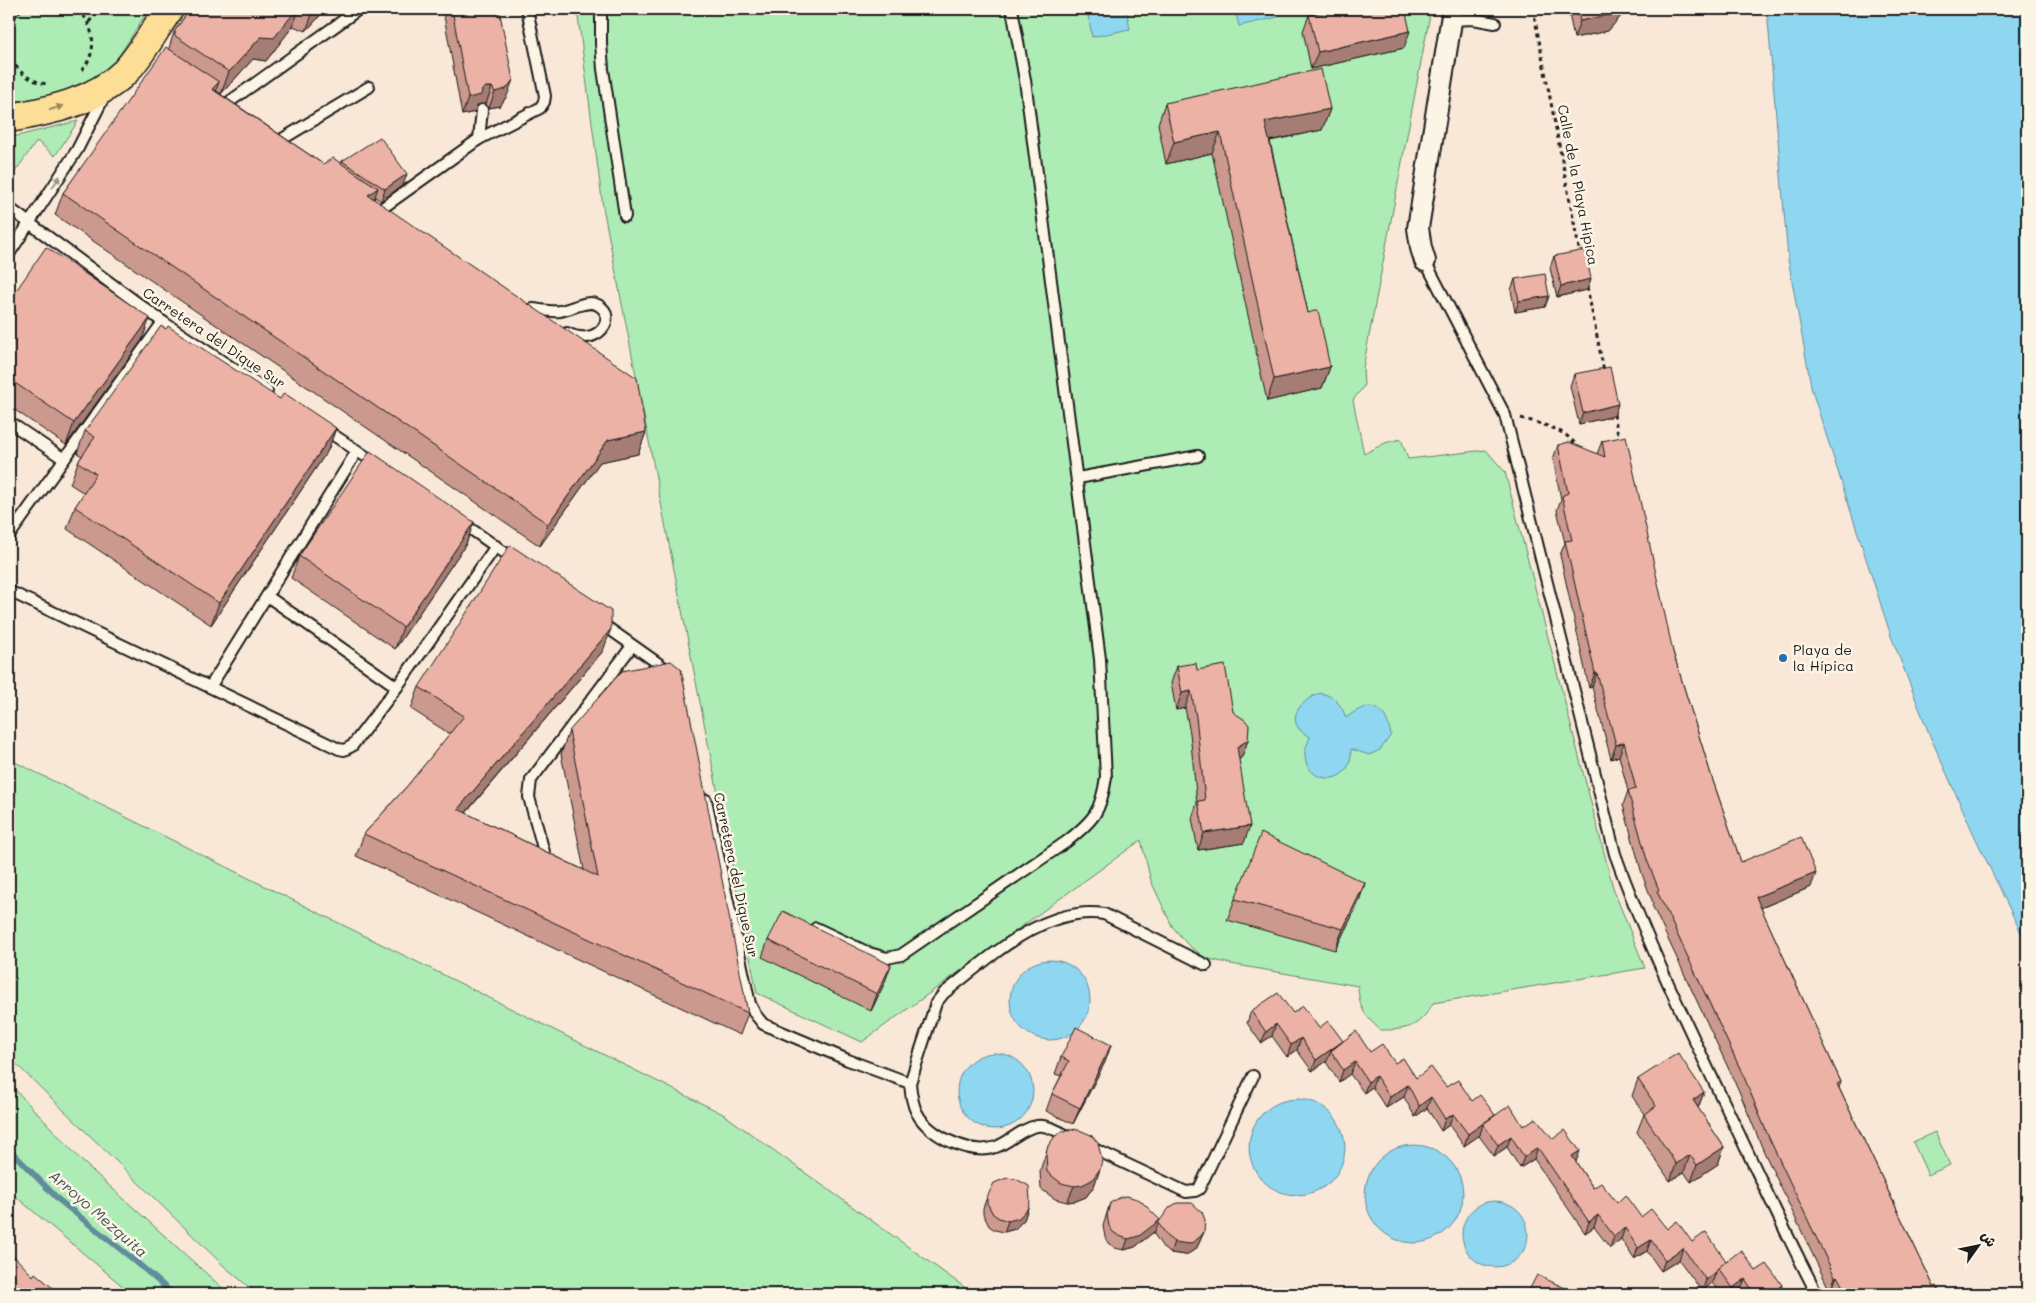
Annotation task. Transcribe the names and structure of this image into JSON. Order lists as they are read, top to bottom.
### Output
{
  "streets": {
    "lane": ["Carretera del Dique Sur"],
    "path": ["Calle de la Playa Hípica"]
  },
  "water": ["Arroyo Mezquita"],
  "places": ["Playa de la Hípica"],
  "north": "top right"
}
